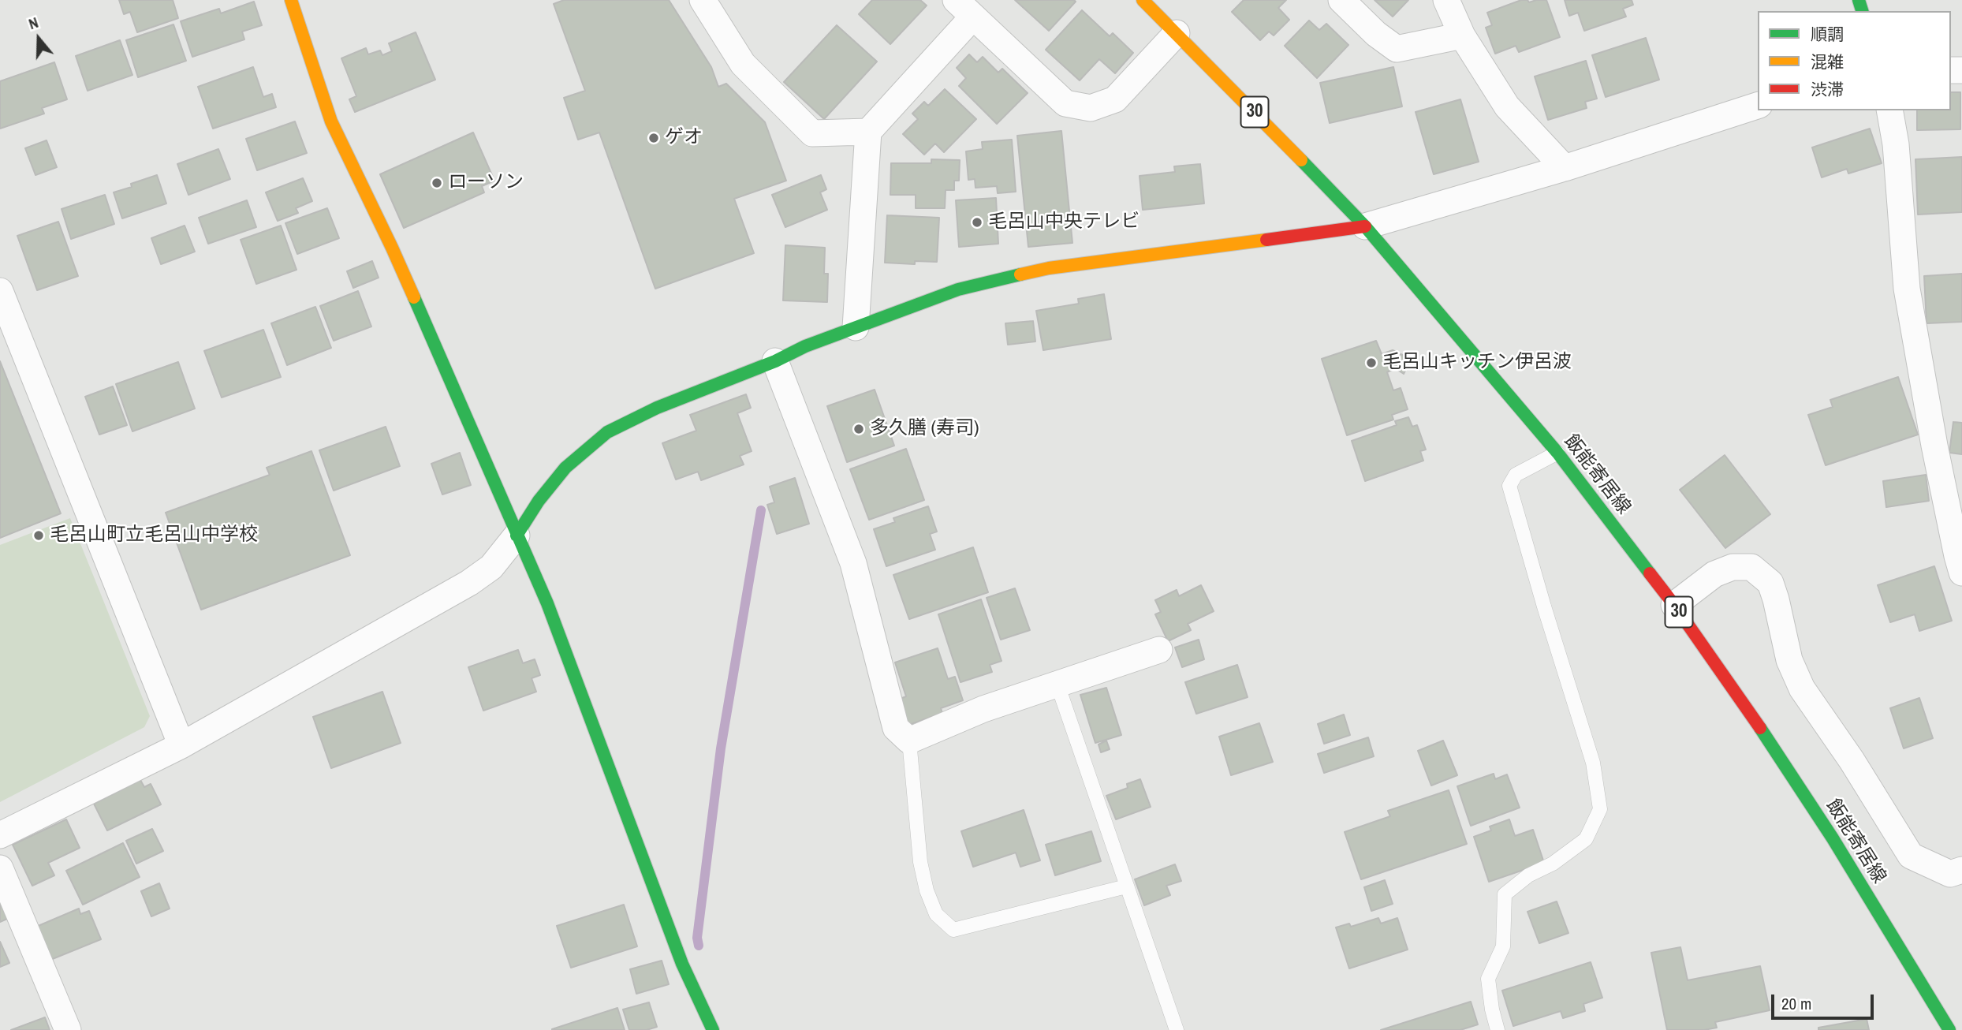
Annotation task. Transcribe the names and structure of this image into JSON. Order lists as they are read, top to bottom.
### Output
{
  "streets": {
    "street": ["30", "飯能寄居線"]
  },
  "places": [
    "ゲオ",
    "ローソン",
    "毛呂山中央テレビ",
    "毛呂山キッチン伊呂波",
    "多久膳 (寿司)",
    "毛呂山町立毛呂山中学校"
  ],
  "legend": ["順調", "混雑", "渋滞"],
  "scale_bar": "20 m",
  "north": "top"
}
